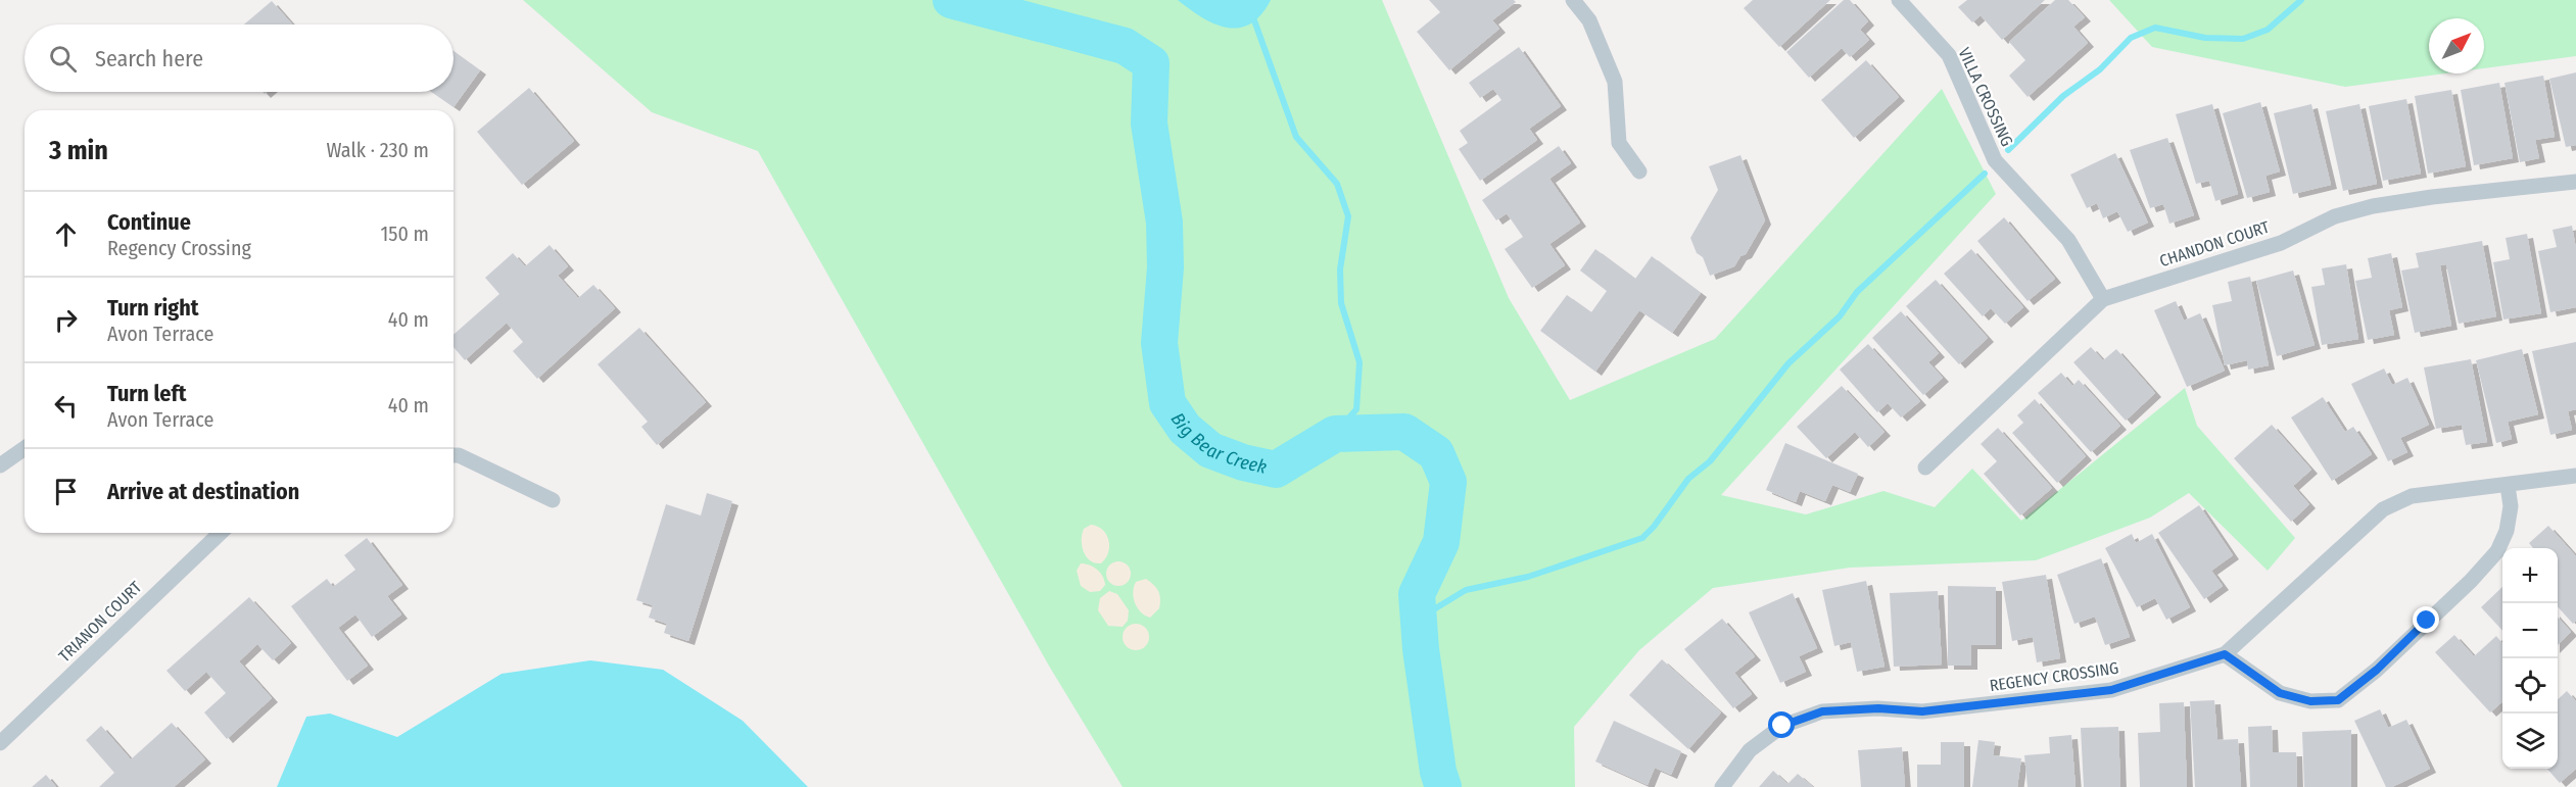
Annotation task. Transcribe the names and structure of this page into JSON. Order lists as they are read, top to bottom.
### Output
{
  "streets": {
    "street": [
      "VILLA CROSSING",
      "CHANDON COURT",
      "TRIANON COURT",
      "REGENCY CROSSING"
    ]
  },
  "crossings": [
    ["VILLA CROSSING", "CHANDON COURT"]
  ],
  "water": ["Big Bear Creek"],
  "north": "top right",
  "page": {
    "search": "Search here",
    "heading": ["3 min", "Walk · 230 m"],
    "list": [
      ["Continue", "Regency Crossing", "150 m"],
      ["Turn right", "Avon Terrace", "40 m"],
      ["Turn left", "Avon Terrace", "40 m"],
      "Arrive at destination"
    ],
    "map_buttons": ["+", "−"]
  }
}
